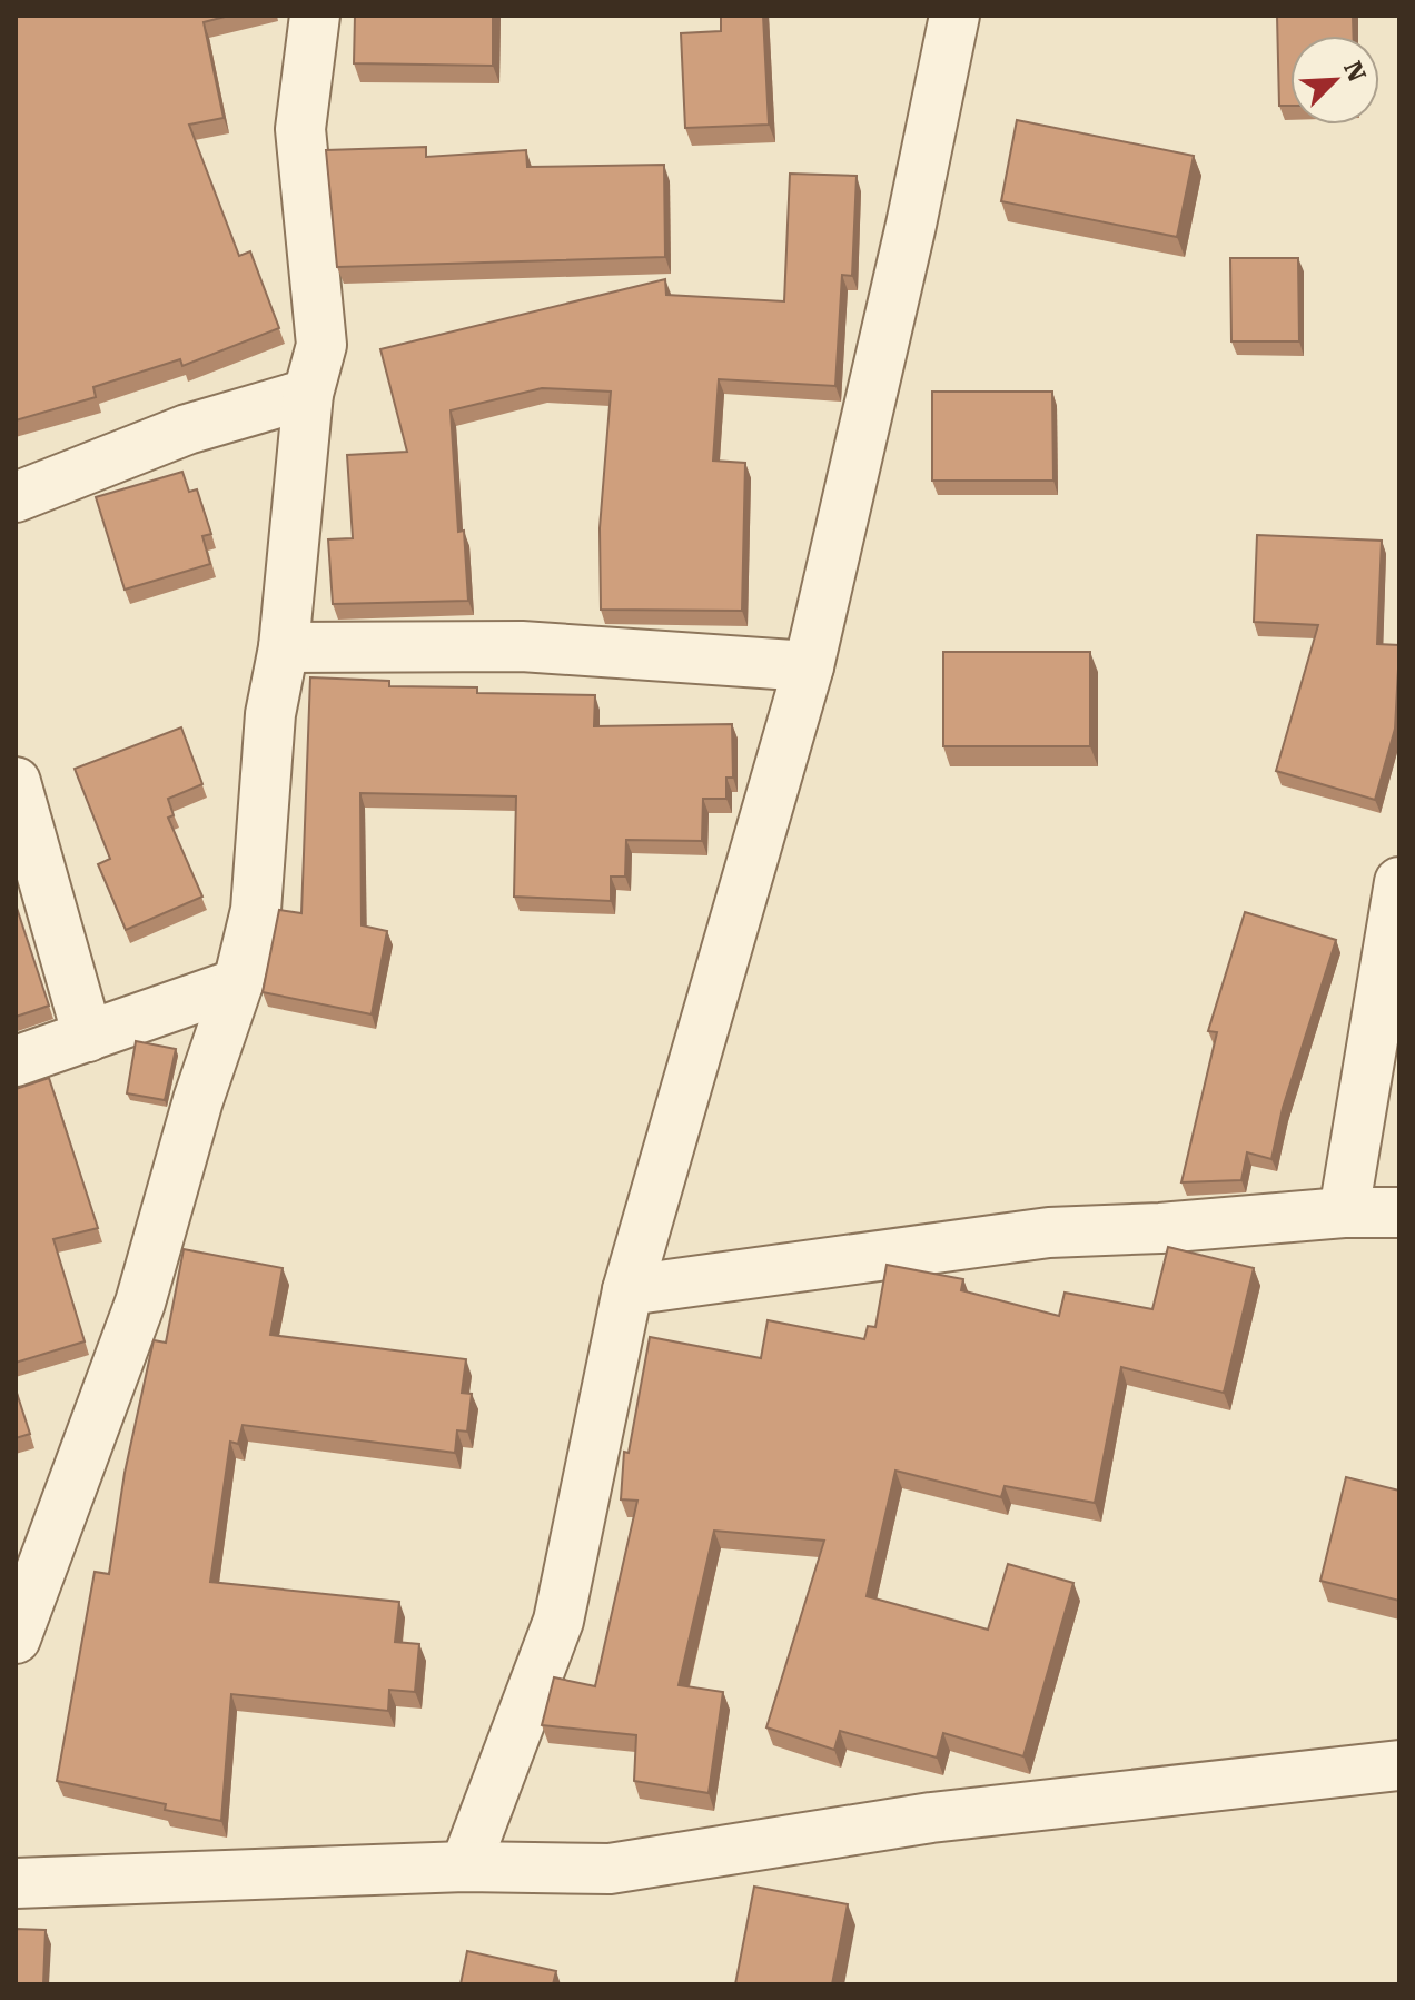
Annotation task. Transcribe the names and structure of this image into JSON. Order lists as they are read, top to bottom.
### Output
{
  "north": "top right"
}
